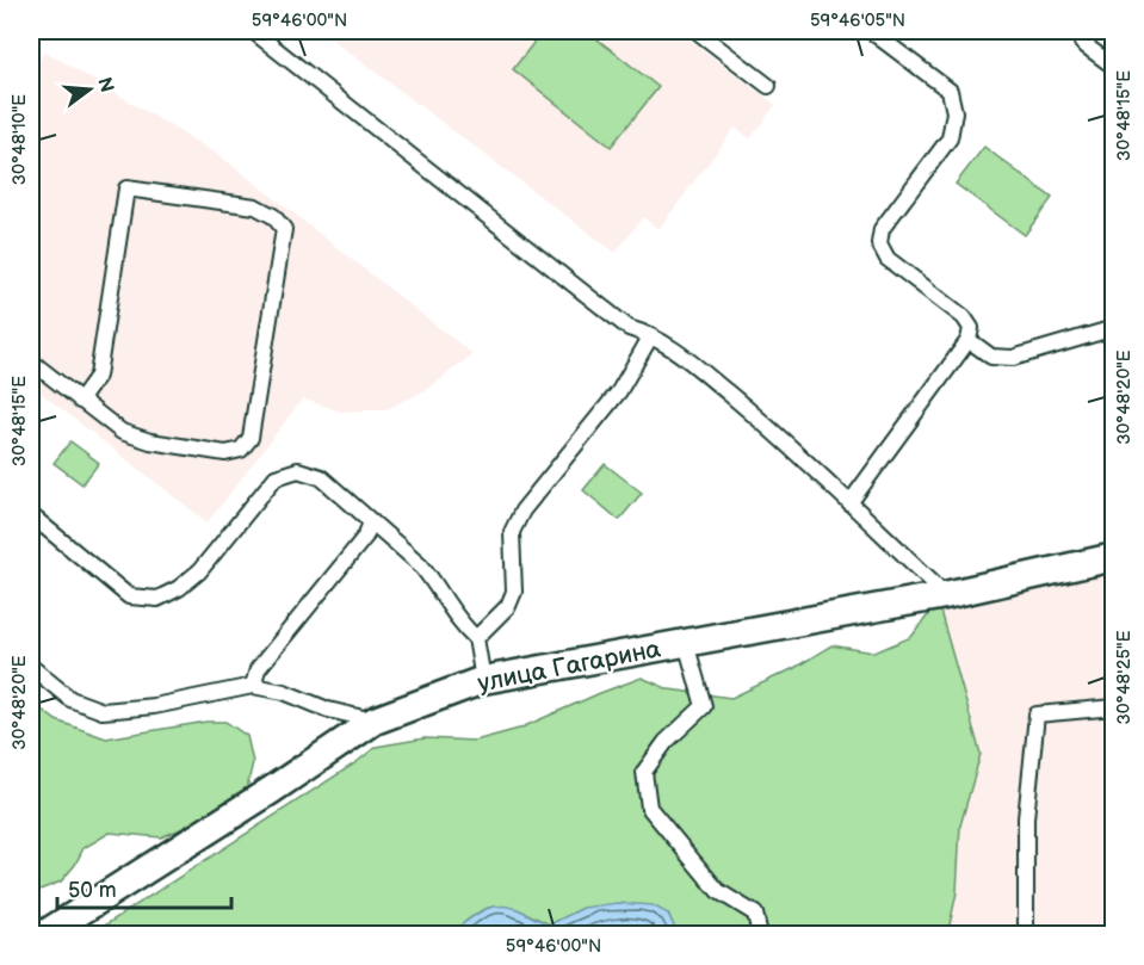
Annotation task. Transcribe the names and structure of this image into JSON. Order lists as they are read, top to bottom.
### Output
{
  "streets": {
    "street": ["улица Гагарина"]
  },
  "scale_bar": "50 m",
  "north": "right",
  "coordinates": [
    "59°46'00\"N",
    "59°46'05\"N",
    "30°48'15\"E",
    "30°48'10\"E",
    "30°48'20\"E",
    "30°48'25\"E"
  ]
}
